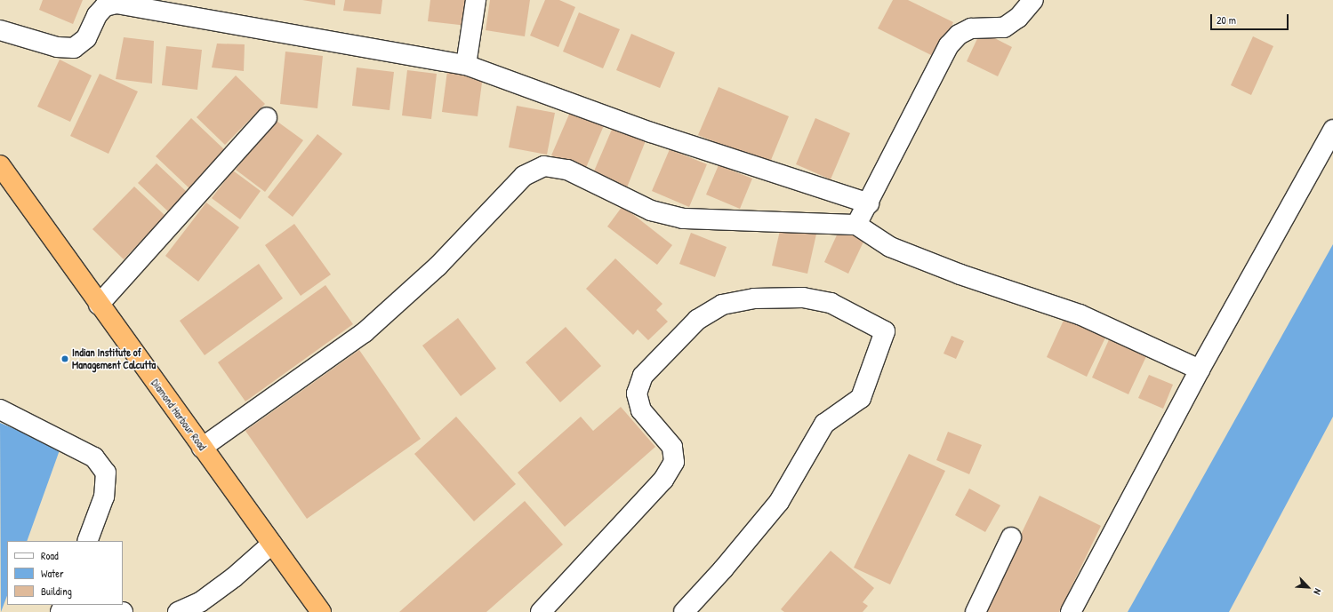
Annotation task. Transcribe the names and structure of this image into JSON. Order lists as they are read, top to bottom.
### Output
{
  "streets": {
    "highway": ["Diamond Harbour Road"]
  },
  "places": ["Indian Institute of Management Calcutta"],
  "legend": ["Road", "Water", "Building"],
  "scale_bar": "20 m",
  "north": "bottom right"
}
